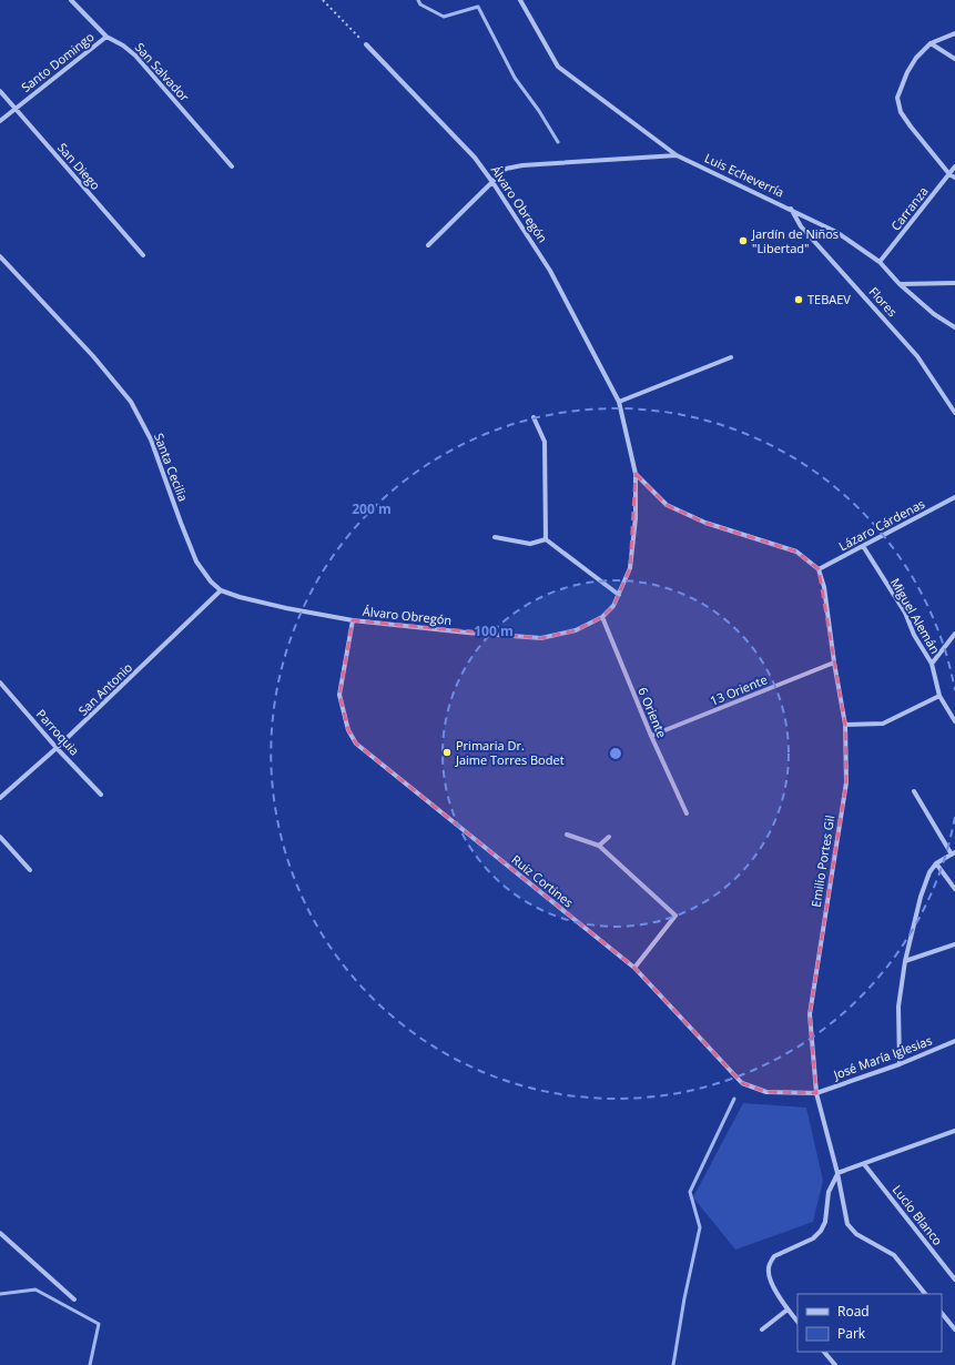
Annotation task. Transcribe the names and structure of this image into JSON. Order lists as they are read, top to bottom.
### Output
{
  "streets": {
    "street": [
      "Santo Domingo",
      "San Salvador",
      "San Diego",
      "Luis Echeverría",
      "Álvaro Obregón",
      "Carranza",
      "Flores",
      "Santa Cecilia",
      "Lázaro Cárdenas",
      "Miguel Alemán",
      "San Antonio",
      "13 Oriente",
      "6 Oriente",
      "Parroquia",
      "Emilio Portes Gil",
      "Ruiz Cortines",
      "José María Iglesias",
      "Lucio Blanco"
    ]
  },
  "crossings": [
    ["Santo Domingo", "San Salvador"],
    ["Santo Domingo", "San Diego"],
    ["Luis Echeverría", "Álvaro Obregón"],
    ["Luis Echeverría", "Carranza"],
    ["Luis Echeverría", "Flores"],
    ["Álvaro Obregón", "Santa Cecilia"],
    ["Álvaro Obregón", "6 Oriente"],
    ["Álvaro Obregón", "Ruiz Cortines"],
    ["Santa Cecilia", "San Antonio"],
    ["Santa Cecilia", "Ruiz Cortines"],
    ["Lázaro Cárdenas", "Miguel Alemán"],
    ["Lázaro Cárdenas", "Emilio Portes Gil"],
    ["San Antonio", "Parroquia"],
    ["13 Oriente", "6 Oriente"],
    ["13 Oriente", "Emilio Portes Gil"],
    ["Emilio Portes Gil", "Ruiz Cortines"],
    ["Emilio Portes Gil", "José María Iglesias"],
    ["Ruiz Cortines", "José María Iglesias"]
  ],
  "places": ["Jardín de Niños \"Libertad\"", "TEBAEV", "Primaria Dr. Jaime Torres Bodet"],
  "legend": ["Road", "Park"],
  "rings": ["200 m", "100 m"]
}
